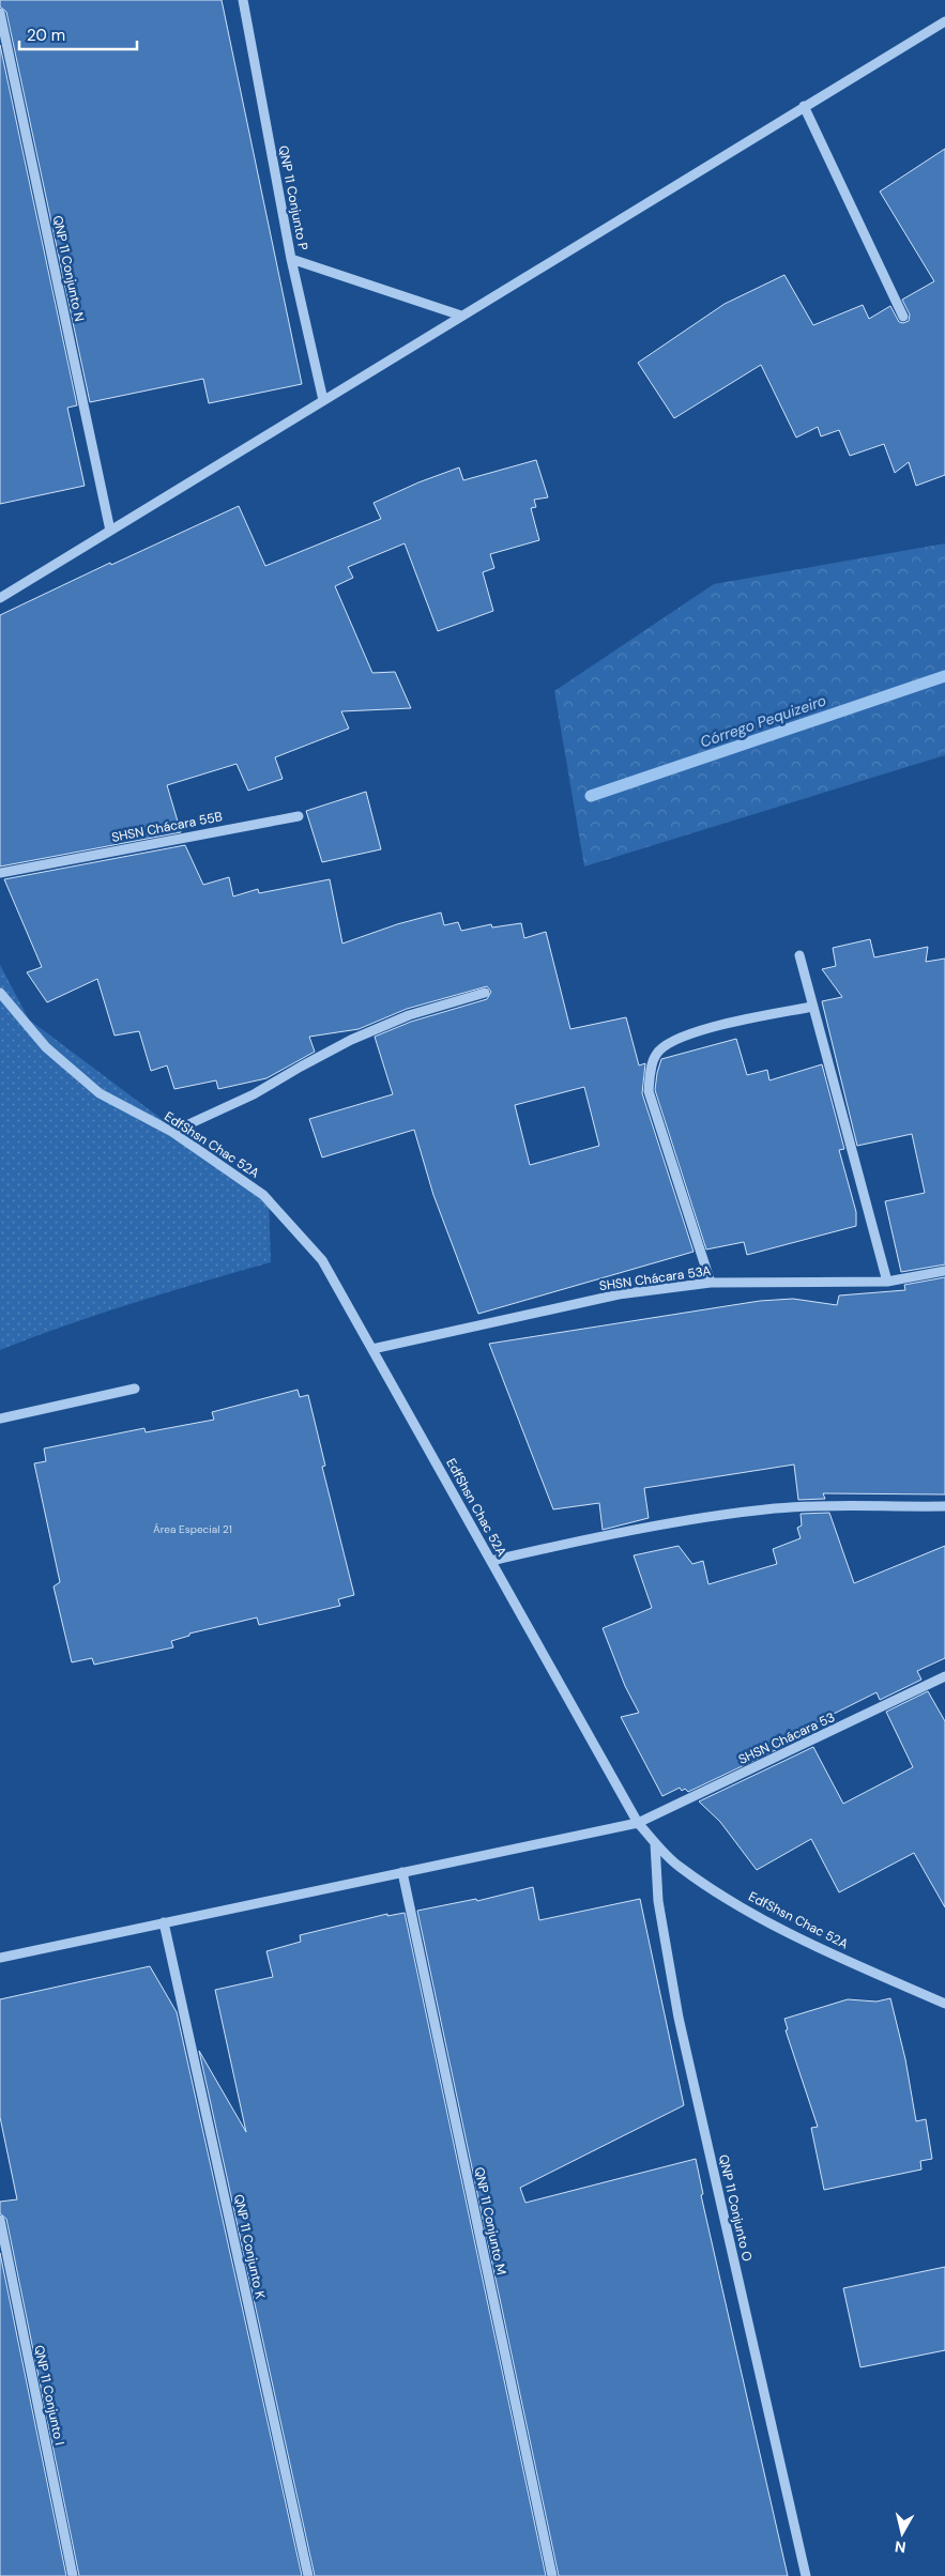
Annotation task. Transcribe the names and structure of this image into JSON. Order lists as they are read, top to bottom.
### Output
{
  "streets": {
    "street": [
      "QNP 11 Conjunto P",
      "QNP 11 Conjunto N",
      "SHSN Chácara 55B",
      "EdfShsn Chac 52A",
      "SHSN Chácara 53A",
      "SHSN Chácara 53",
      "QNP 11 Conjunto O",
      "QNP 11 Conjunto M",
      "QNP 11 Conjunto K",
      "QNP 11 Conjunto I"
    ]
  },
  "crossings": [
    ["EdfShsn Chac 52A", "SHSN Chácara 53A"],
    ["EdfShsn Chac 52A", "SHSN Chácara 53"],
    ["EdfShsn Chac 52A", "QNP 11 Conjunto O"],
    ["SHSN Chácara 53", "QNP 11 Conjunto M"],
    ["SHSN Chácara 53", "QNP 11 Conjunto K"]
  ],
  "water": ["Córrego Pequizeiro"],
  "house_numbers": ["Área Especial 21"],
  "scale_bar": "20 m",
  "north": "bottom"
}
